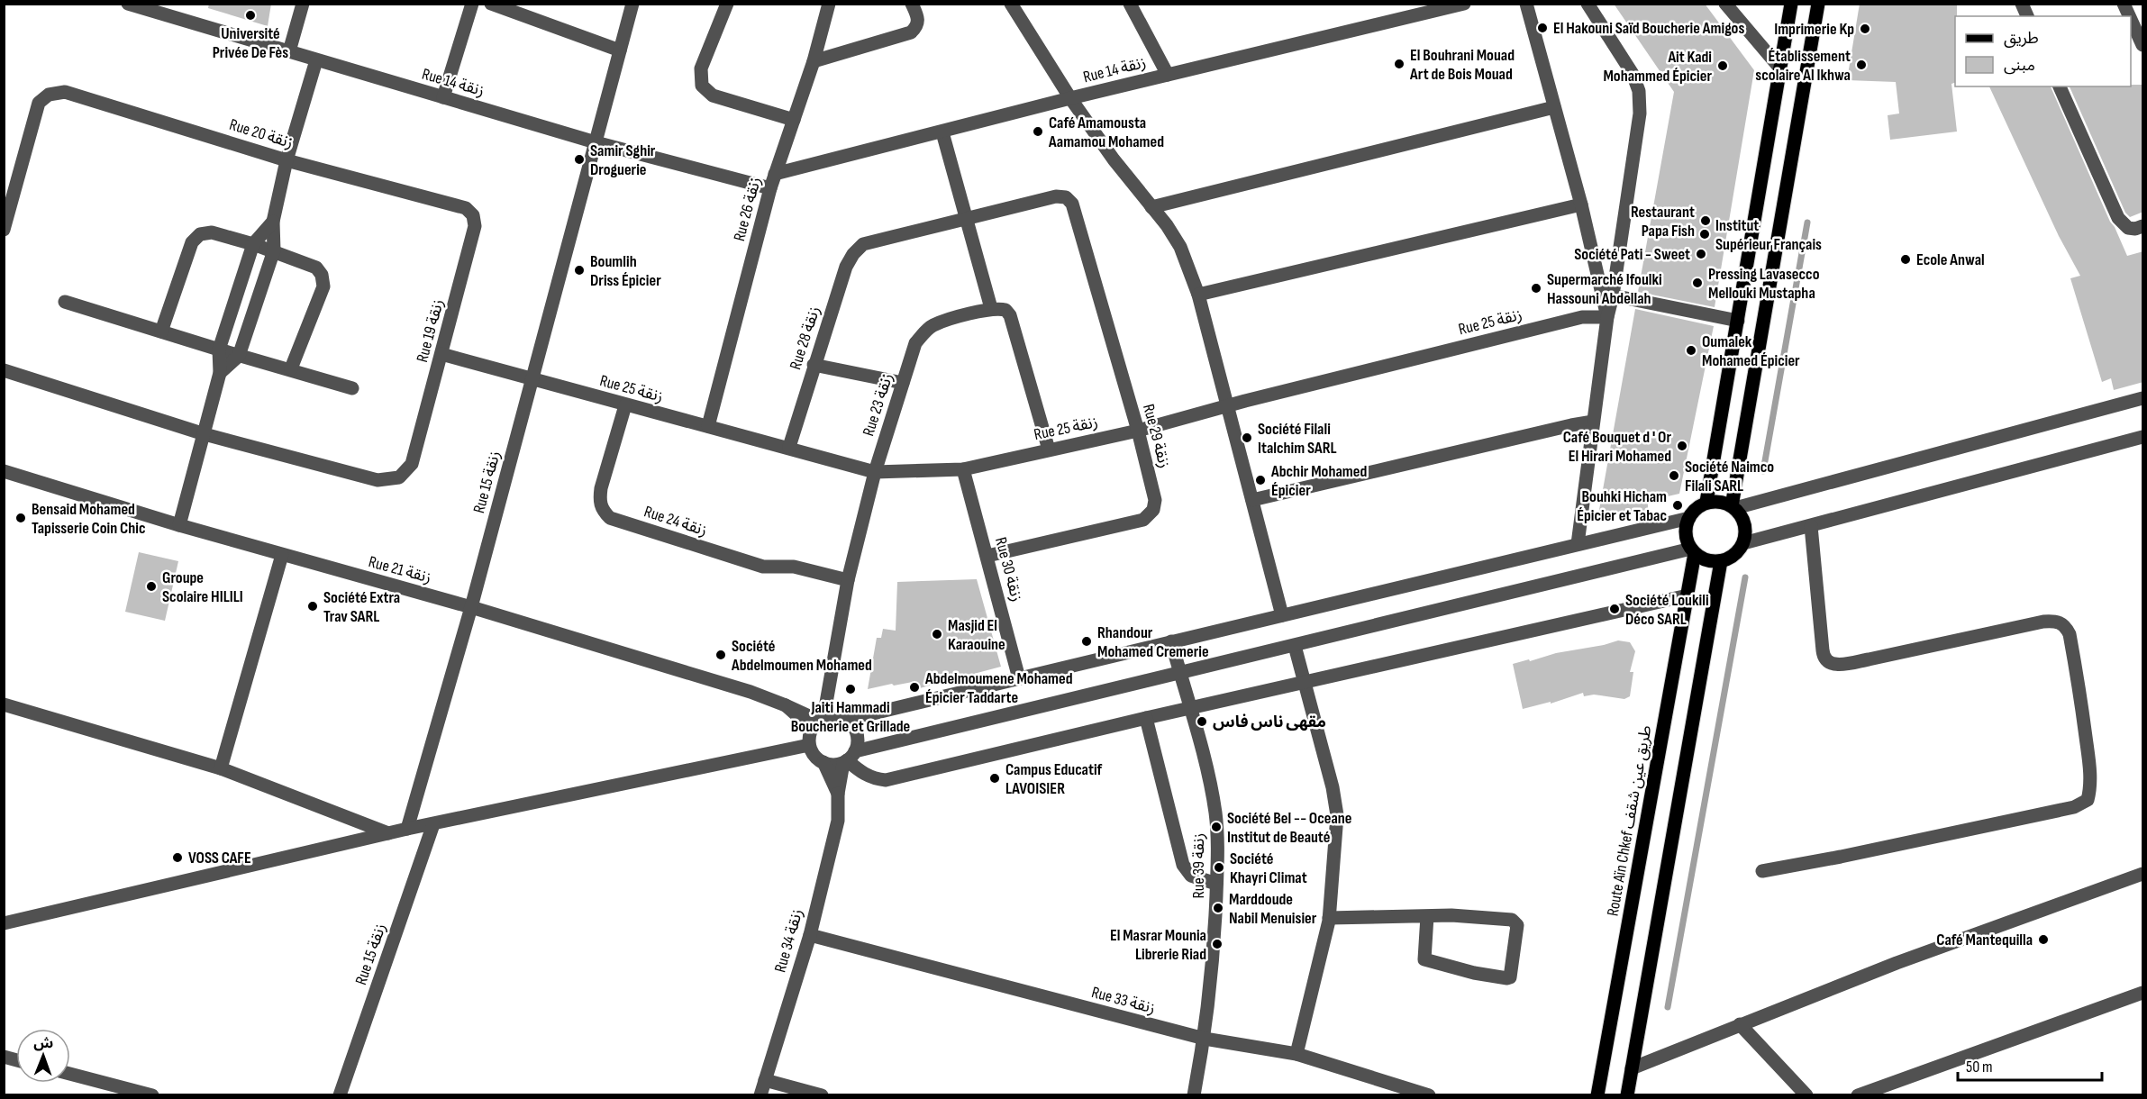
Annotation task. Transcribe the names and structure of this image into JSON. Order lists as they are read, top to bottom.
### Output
{
  "streets": {
    "main road": ["Route Aïn Chkef طريق عين شقف"],
    "street": [
      "Rue 14 زنقة",
      "Rue 20 زنقة",
      "Rue 26 زنقة",
      "Rue 25 زنقة",
      "Rue 19 زنقة",
      "Rue 28 زنقة",
      "Rue 23 زنقة",
      "Rue 29 زنقة",
      "Rue 15 زنقة",
      "Rue 24 زنقة",
      "Rue 21 زنقة",
      "Rue 30 زنقة",
      "Rue 39 زنقة",
      "Rue 34 زنقة",
      "Rue 33 زنقة"
    ]
  },
  "crossings": [
    ["Rue 14 زنقة", "Rue 26 زنقة"],
    ["Rue 14 زنقة", "Rue 15 زنقة"],
    ["Rue 20 زنقة", "Rue 19 زنقة"],
    ["Rue 26 زنقة", "Rue 25 زنقة"],
    ["Rue 25 زنقة", "Rue 28 زنقة"],
    ["Rue 25 زنقة", "Rue 23 زنقة"],
    ["Rue 25 زنقة", "Rue 29 زنقة"],
    ["Rue 25 زنقة", "Rue 15 زنقة"],
    ["Rue 25 زنقة", "Rue 24 زنقة"],
    ["Rue 25 زنقة", "Rue 30 زنقة"],
    ["Rue 28 زنقة", "Rue 29 زنقة"],
    ["Rue 23 زنقة", "Rue 24 زنقة"],
    ["Rue 23 زنقة", "Rue 21 زنقة"],
    ["Rue 29 زنقة", "Rue 30 زنقة"],
    ["Rue 15 زنقة", "Rue 21 زنقة"],
    ["Rue 39 زنقة", "Rue 33 زنقة"],
    ["Rue 34 زنقة", "Rue 33 زنقة"]
  ],
  "places": [
    "Université Privée De Fès",
    "El Hakouni Saïd Boucherie Amigos",
    "Imprimerie Kp",
    "El Bouhrani Mouad Art de Bois Mouad",
    "Établissement scolaire Al Ikhwa",
    "Ait Kadi Mohammed Épicier",
    "Café Amamousta Aamamou Mohamed",
    "Samir Sghir Droguerie",
    "Restaurant Papa Fish",
    "Institut Supérieur Français",
    "Société Pati - Sweet",
    "Ecole Anwal",
    "Boumlih Driss Épicier",
    "Pressing Lavasecco Mellouki Mustapha",
    "Supermarché Ifoulki Hassouni Abdellah",
    "Oumalek Mohamed Épicier",
    "Société Filali Italchim SARL",
    "Café Bouquet d ' Or El Hirari Mohamed",
    "Société Naimco Filali SARL",
    "Abchir Mohamed Épicier",
    "Bouhki Hicham Épicier et Tabac",
    "Bensaid Mohamed Tapisserie Coin Chic",
    "Groupe Scolaire HILILI",
    "Société Extra Trav SARL",
    "Société Loukili Déco SARL",
    "Masjid El Karaouine",
    "Rhandour Mohamed Cremerie",
    "Société Abdelmoumen Mohamed",
    "Abdelmoumene Mohamed Épicier Taddarte",
    "Jaiti Hammadi Boucherie et Grillade",
    "مقهى ناس فاس",
    "Campus Educatif LAVOISIER",
    "Société Bel -- Oceane Institut de Beauté",
    "VOSS CAFE",
    "Société Khayri Climat",
    "Marddoude Nabil Menuisier",
    "Café Mantequilla",
    "El Masrar Mounia Librerie Riad"
  ],
  "legend": ["طريق", "مبنى"],
  "scale_bar": "50 m",
  "north": "top"
}
